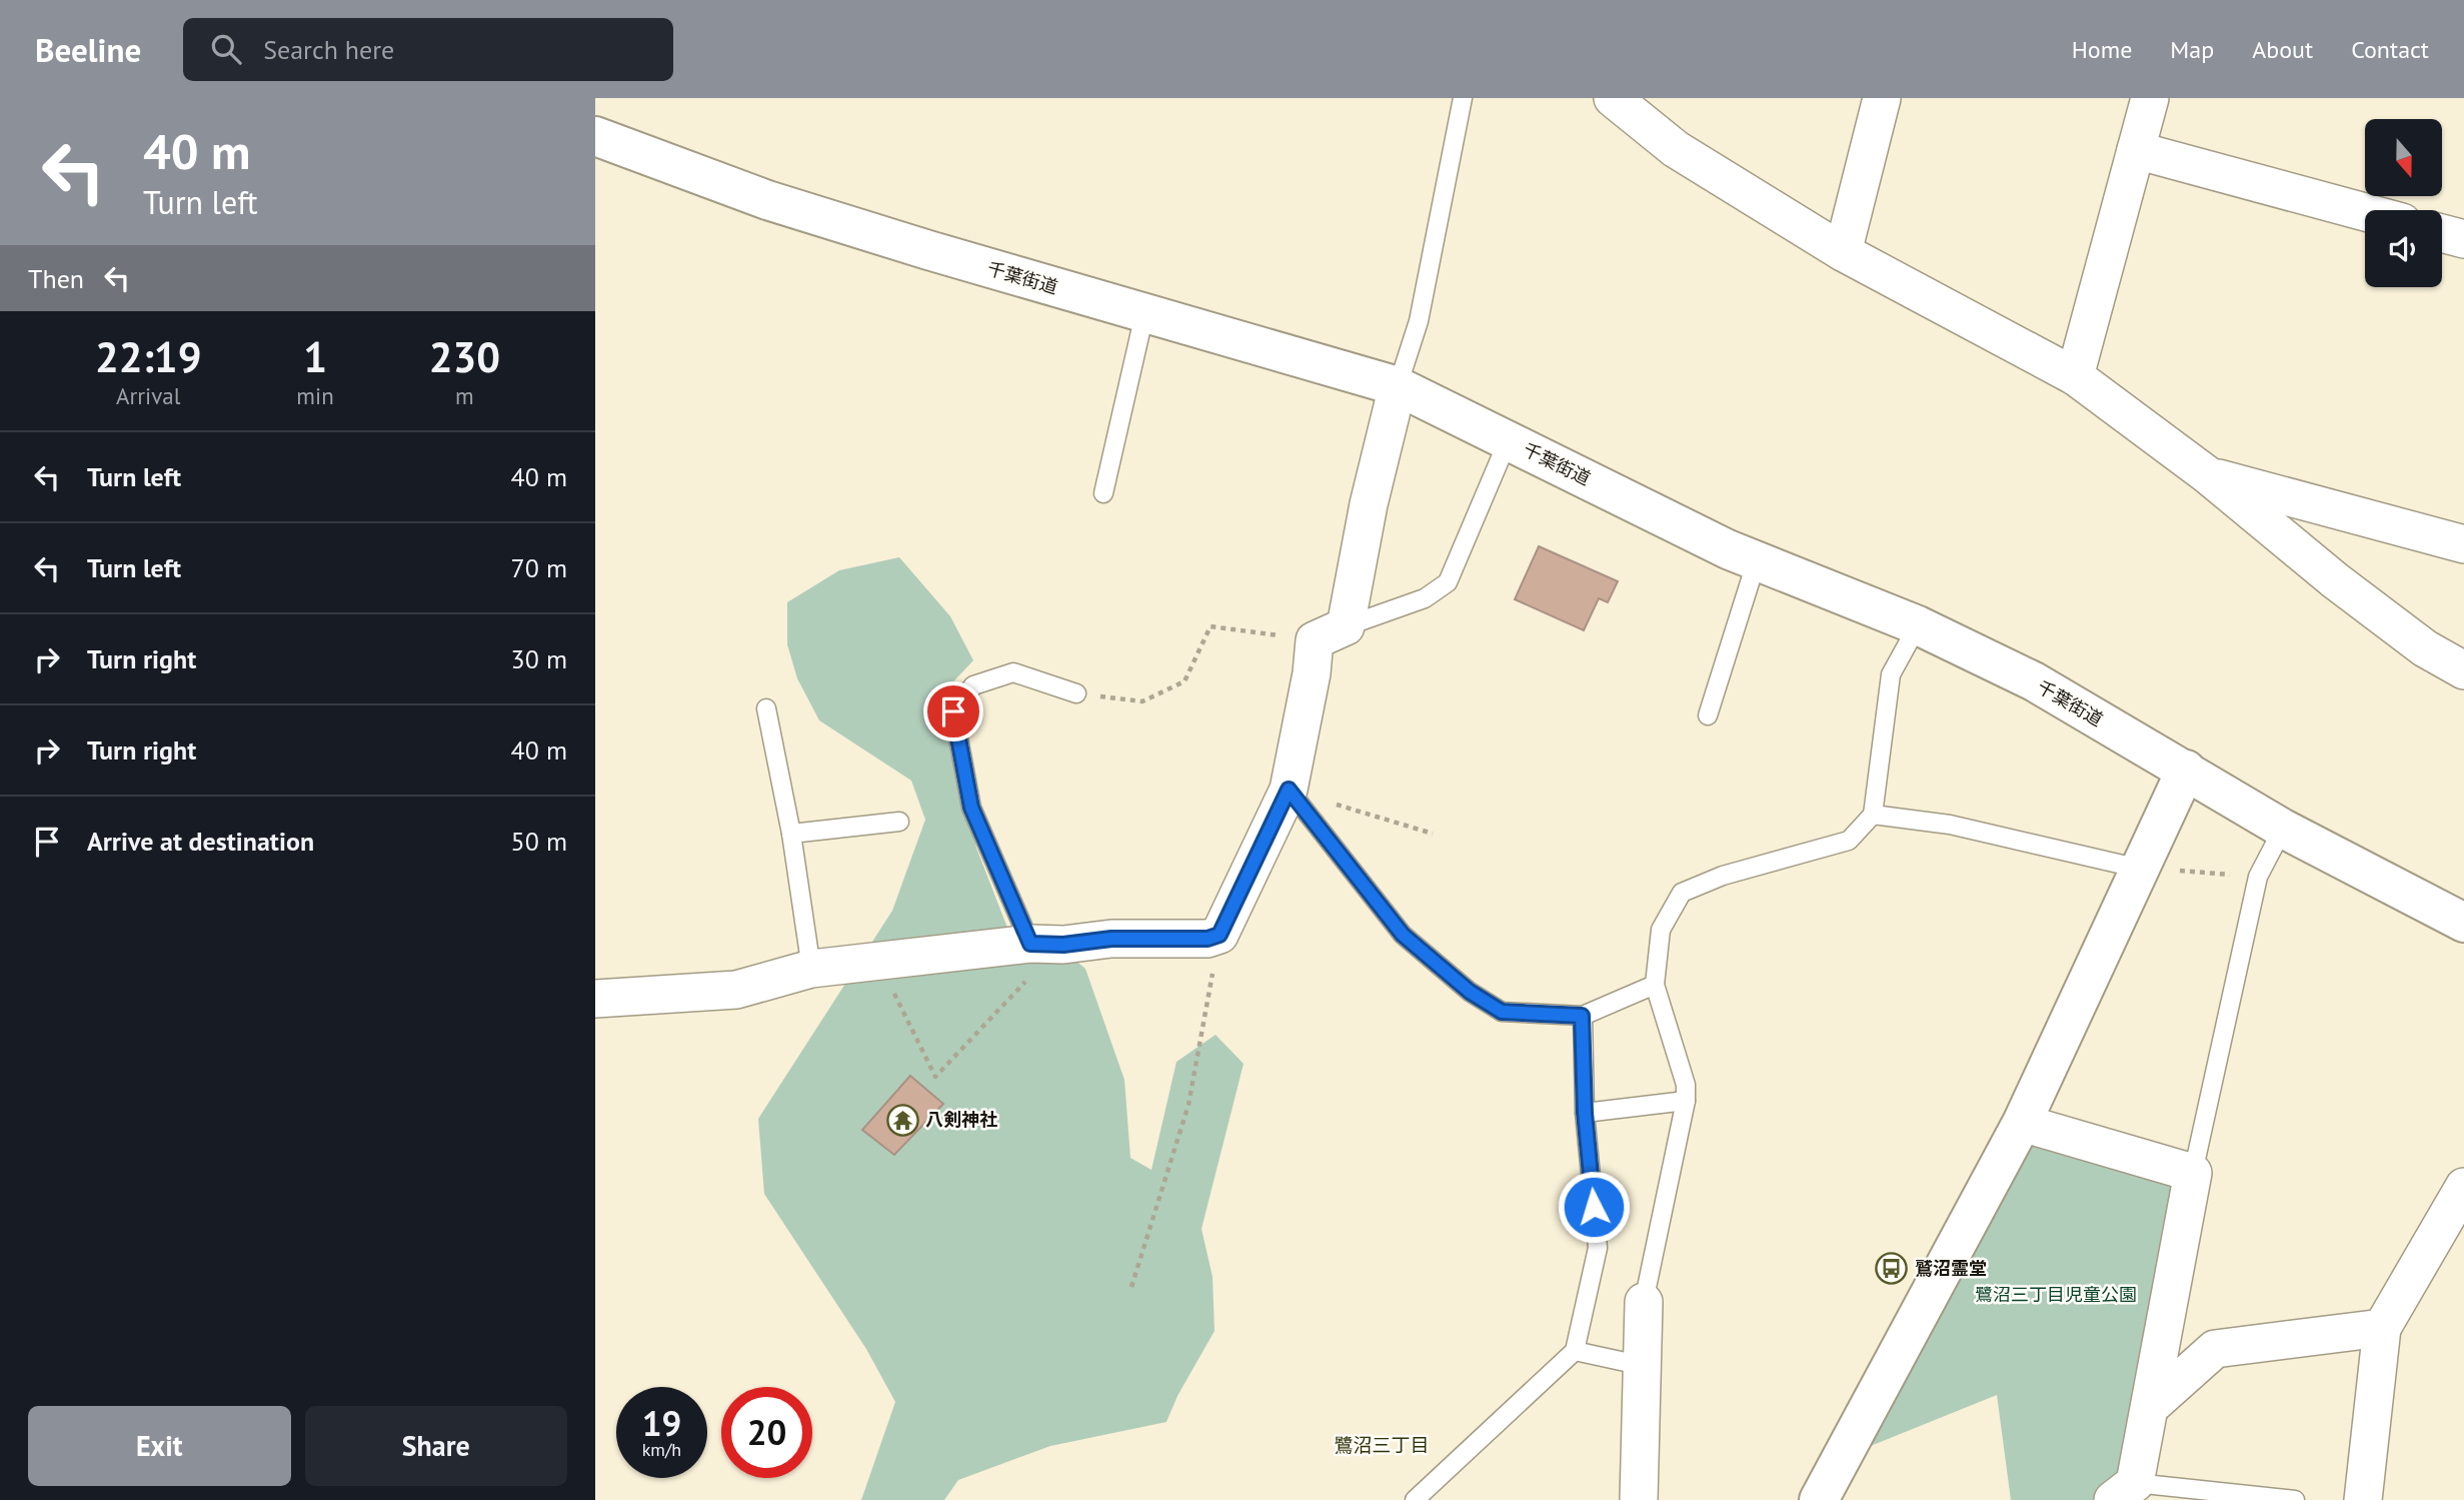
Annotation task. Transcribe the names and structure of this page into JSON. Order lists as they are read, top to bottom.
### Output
{
  "streets": {
    "main road": ["千葉街道"]
  },
  "districts": ["鷺沼三丁目"],
  "parks": ["鷺沼三丁目児童公園"],
  "places": {
    "temple": ["八剣神社"],
    "bus stop": ["鷲沼霊堂"]
  },
  "north": "bottom",
  "page": {
    "header": "Beeline",
    "search": "Search here",
    "nav": [
      "Home",
      "Map",
      "About",
      "Contact"
    ],
    "turn": ["40 m", "Turn left"],
    "then": "Then",
    "eta": [
      "22:19",
      "Arrival",
      "1",
      "min",
      "230",
      "m"
    ],
    "list": [
      {
        "name": "Turn left",
        "value": "40 m"
      },
      {
        "name": "Turn left",
        "value": "70 m"
      },
      {
        "name": "Turn right",
        "value": "30 m"
      },
      {
        "name": "Turn right",
        "value": "40 m"
      },
      {
        "name": "Arrive at destination",
        "value": "50 m"
      }
    ],
    "speed": "19 km/h",
    "limit": "20",
    "buttons": ["Exit", "Share"]
  }
}
